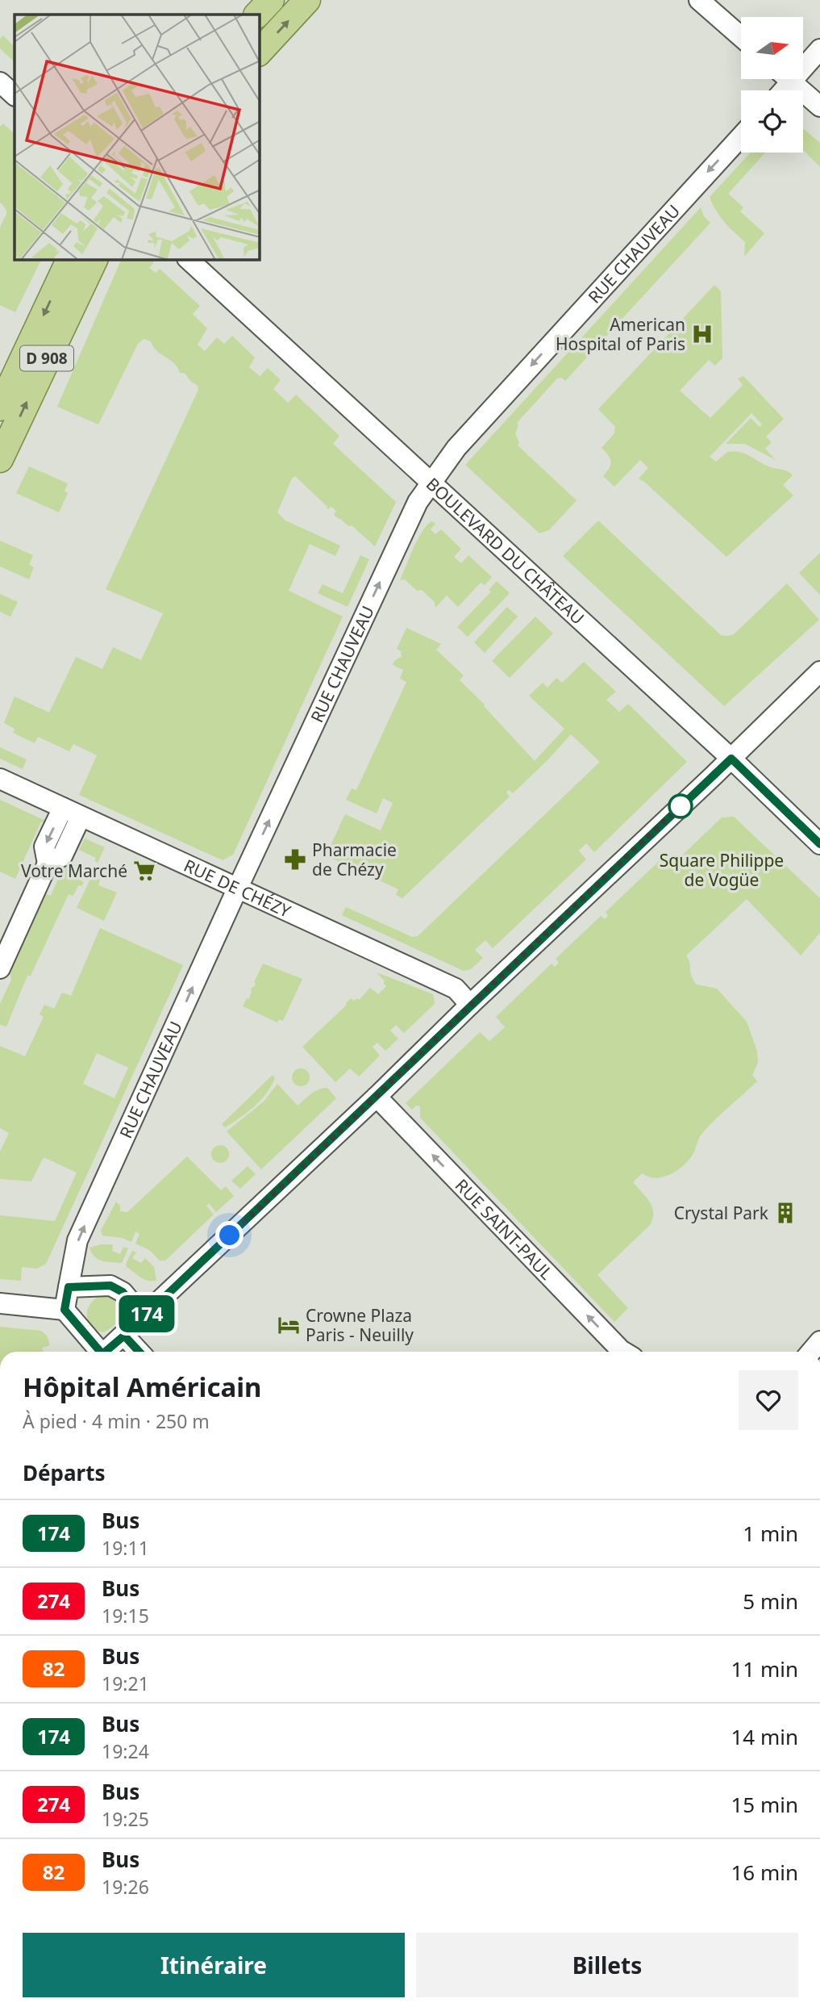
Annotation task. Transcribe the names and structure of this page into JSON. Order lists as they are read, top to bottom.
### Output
{
  "streets": {
    "main road": ["D 908"],
    "street": [
      "RUE CHAUVEAU",
      "BOULEVARD DU CHÂTEAU",
      "RUE DE CHÉZY",
      "RUE SAINT-PAUL"
    ]
  },
  "crossings": [
    ["RUE CHAUVEAU", "BOULEVARD DU CHÂTEAU"],
    ["RUE CHAUVEAU", "RUE DE CHÉZY"]
  ],
  "one_way": ["RUE SAINT-PAUL"],
  "parks": ["Square Philippe de Vogüe"],
  "places": {
    "hospital": ["American Hospital of Paris"],
    "pharmacy": ["Pharmacie de Chézy"],
    "supermarket": ["Votre Marché"],
    "building": ["Crystal Park"],
    "hotel": ["Crowne Plaza Paris - Neuilly"]
  },
  "lines": ["bus line 174"],
  "north": "right",
  "page": {
    "on_map": "174",
    "heading": [
      ["Hôpital Américain", "À pied · 4 min · 250 m"],
      "Départs"
    ],
    "list": [
      {
        "mark": "174",
        "name": "Bus",
        "note": "19:11",
        "value": "1 min"
      },
      {
        "mark": "274",
        "name": "Bus",
        "note": "19:15",
        "value": "5 min"
      },
      {
        "mark": "82",
        "name": "Bus",
        "note": "19:21",
        "value": "11 min"
      },
      {
        "mark": "174",
        "name": "Bus",
        "note": "19:24",
        "value": "14 min"
      },
      {
        "mark": "274",
        "name": "Bus",
        "note": "19:25",
        "value": "15 min"
      },
      {
        "mark": "82",
        "name": "Bus",
        "note": "19:26",
        "value": "16 min"
      }
    ],
    "buttons": ["Itinéraire", "Billets"]
  }
}
